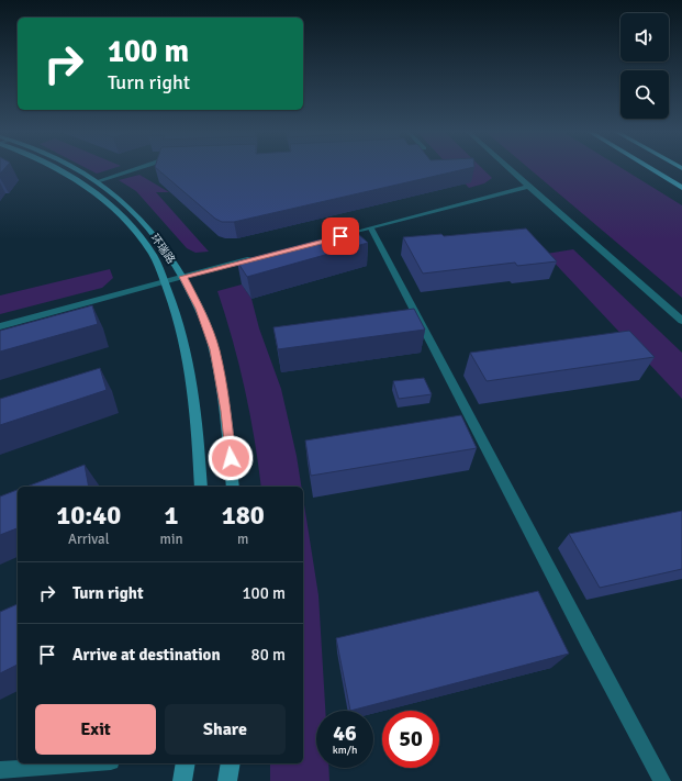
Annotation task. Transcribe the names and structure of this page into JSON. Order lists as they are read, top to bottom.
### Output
{
  "streets": {
    "main road": ["环瑞路"]
  },
  "page": {
    "turn": ["100 m", "Turn right"],
    "eta": [
      "10:40",
      "Arrival",
      "1",
      "min",
      "180",
      "m"
    ],
    "list": [
      {
        "name": "Turn right",
        "value": "100 m"
      },
      {
        "name": "Arrive at destination",
        "value": "80 m"
      }
    ],
    "buttons": ["Exit", "Share"],
    "speed": "46 km/h",
    "limit": "50"
  }
}
